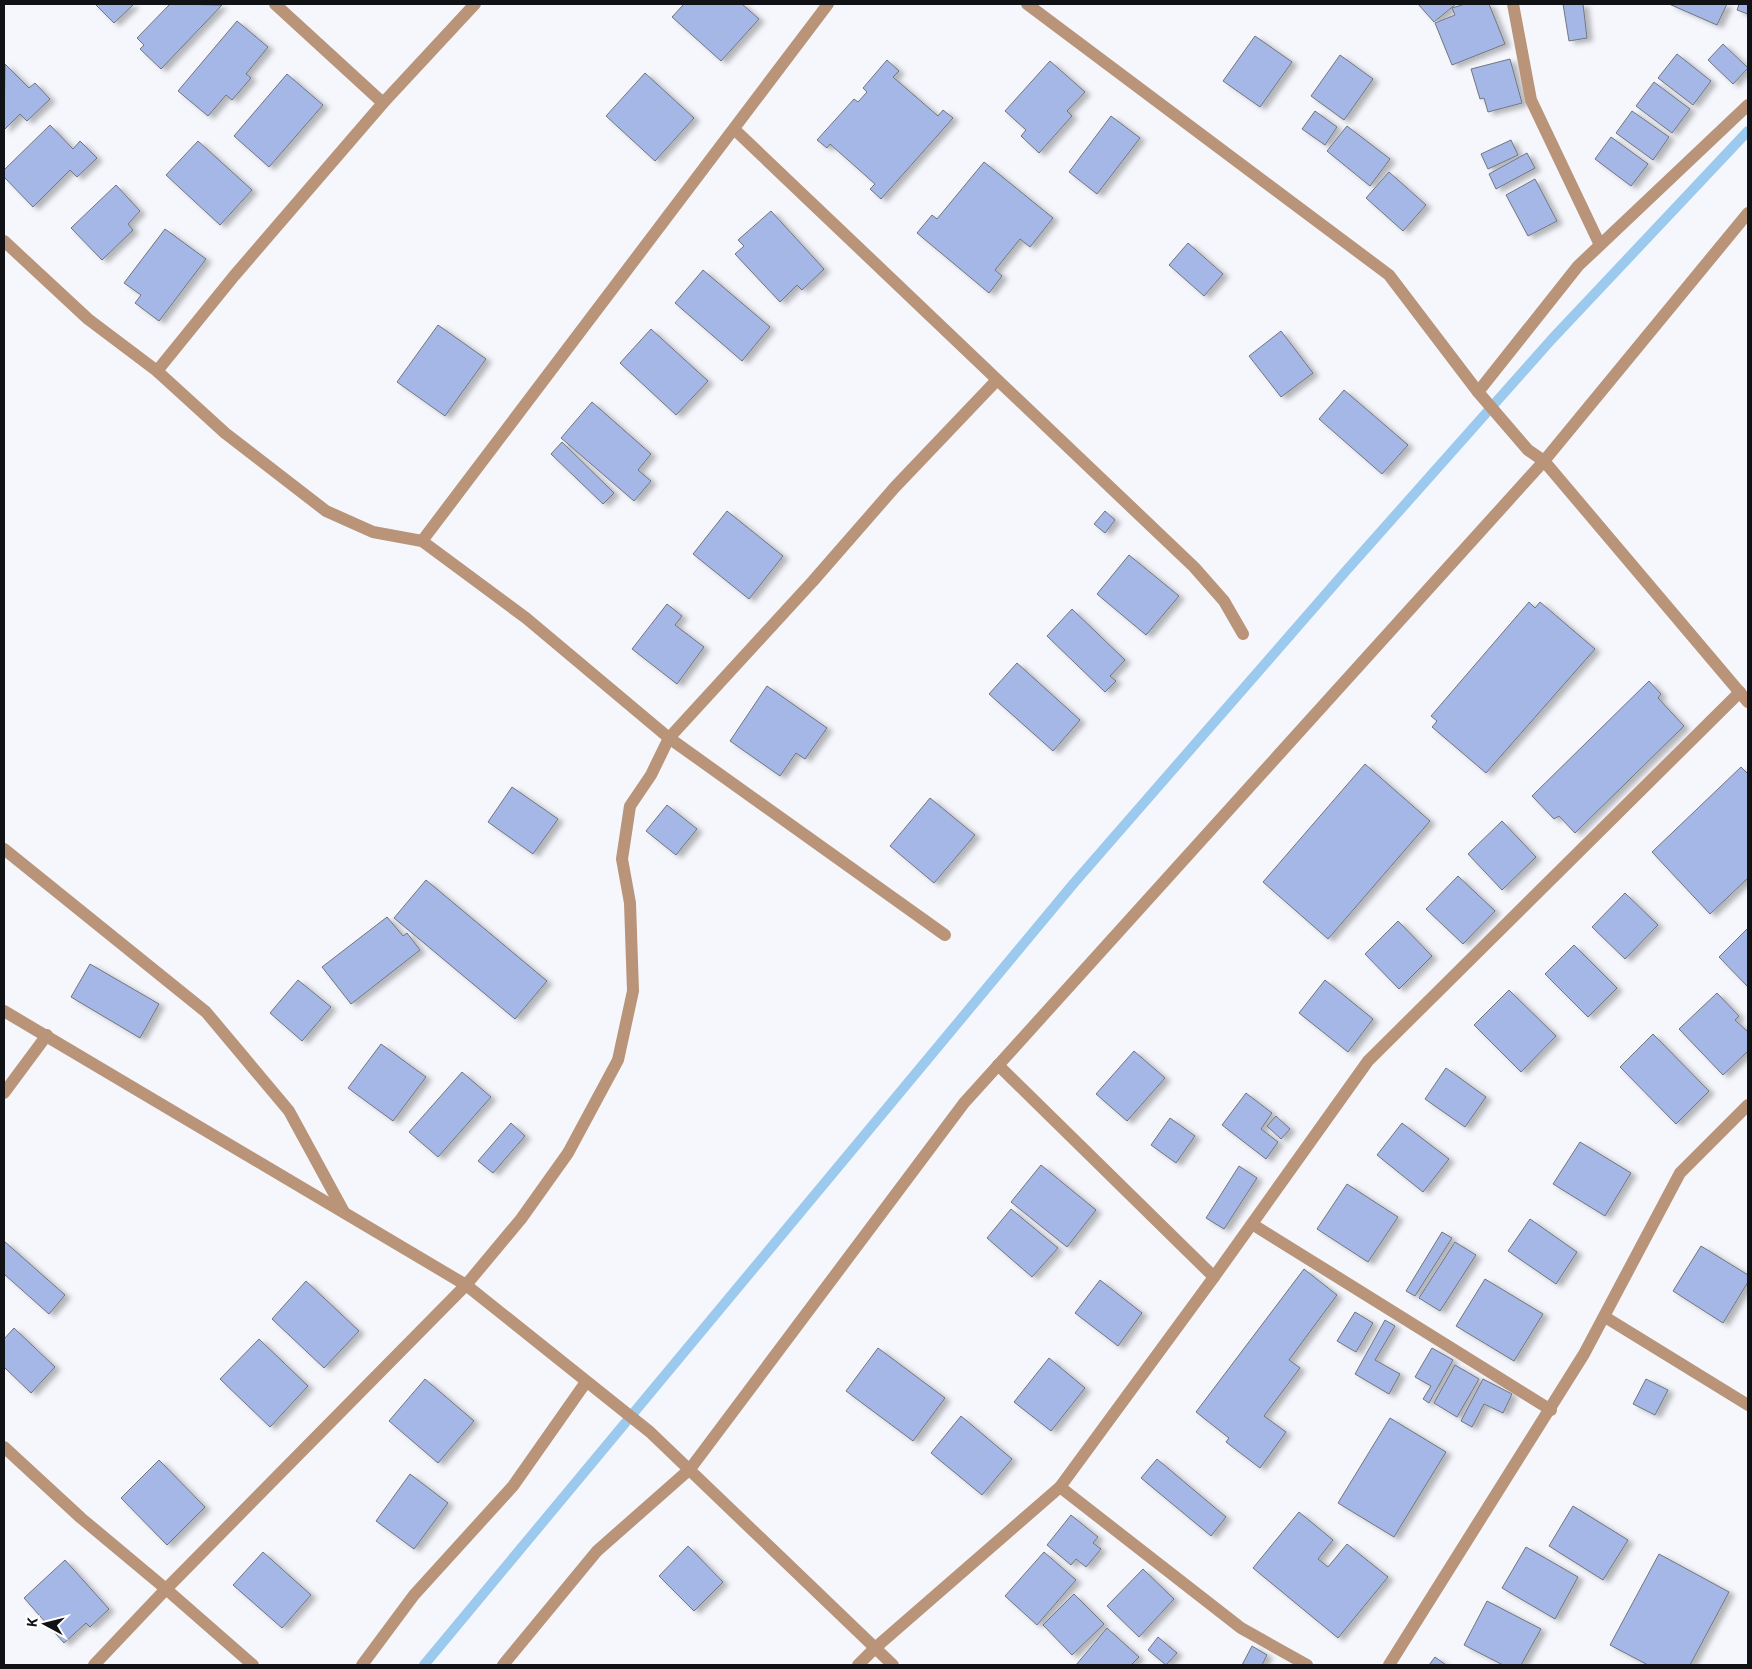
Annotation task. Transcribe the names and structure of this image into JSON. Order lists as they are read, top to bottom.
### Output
{
  "north": "left"
}
